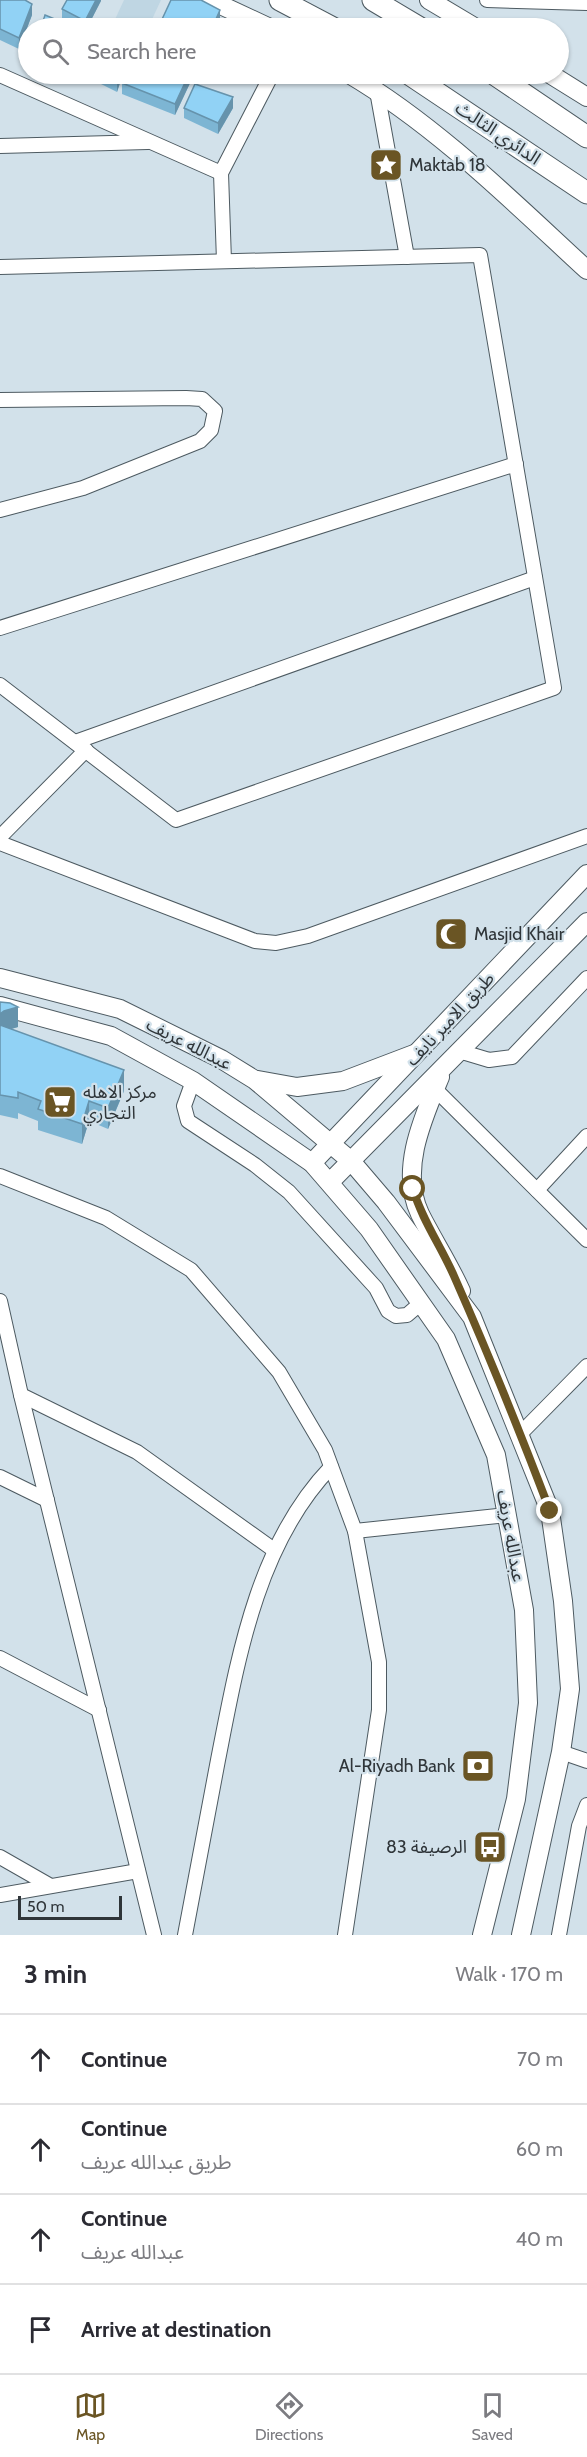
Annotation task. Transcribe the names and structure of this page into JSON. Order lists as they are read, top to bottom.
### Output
{
  "streets": {
    "highway": ["الدائري الثالث"],
    "main road": ["طريق الامير نايف", "عبدالله عريف"]
  },
  "crossings": [
    ["طريق الامير نايف", "عبدالله عريف"]
  ],
  "places": {
    "place": ["Maktab 18"],
    "mosque": ["Masjid Khair"],
    "supermarket": ["مركز الاهله التجاري"],
    "bank": ["Al-Riyadh Bank"],
    "bus stop": ["الرصيفة 83"]
  },
  "scale_bar": "50 m",
  "page": {
    "search": "Search here",
    "scale": "50 m",
    "heading": ["3 min", "Walk · 170 m"],
    "list": [
      ["Continue", "70 m"],
      ["Continue", "طريق عبدالله عريف", "60 m"],
      ["Continue", "عبدالله عريف", "40 m"],
      "Arrive at destination"
    ],
    "nav": ["Map", "Directions", "Saved"]
  }
}
